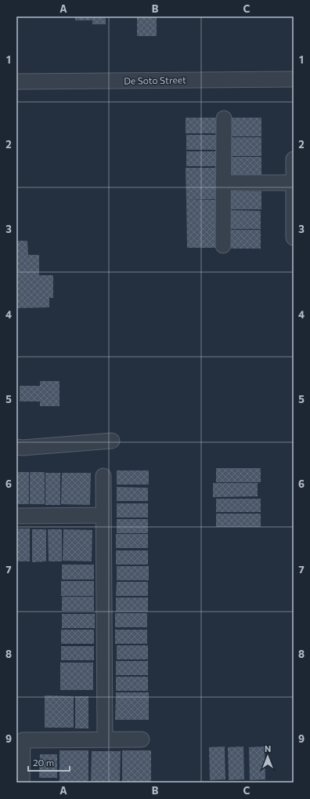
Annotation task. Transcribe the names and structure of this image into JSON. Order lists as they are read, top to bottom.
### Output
{
  "streets": {
    "street": ["De Soto Street"]
  },
  "scale_bar": "20 m",
  "north": "top",
  "grid": {
    "columns": ["A", "B", "C"],
    "rows": [
      "1",
      "2",
      "3",
      "4",
      "5",
      "6",
      "7",
      "8",
      "9"
    ]
  }
}
